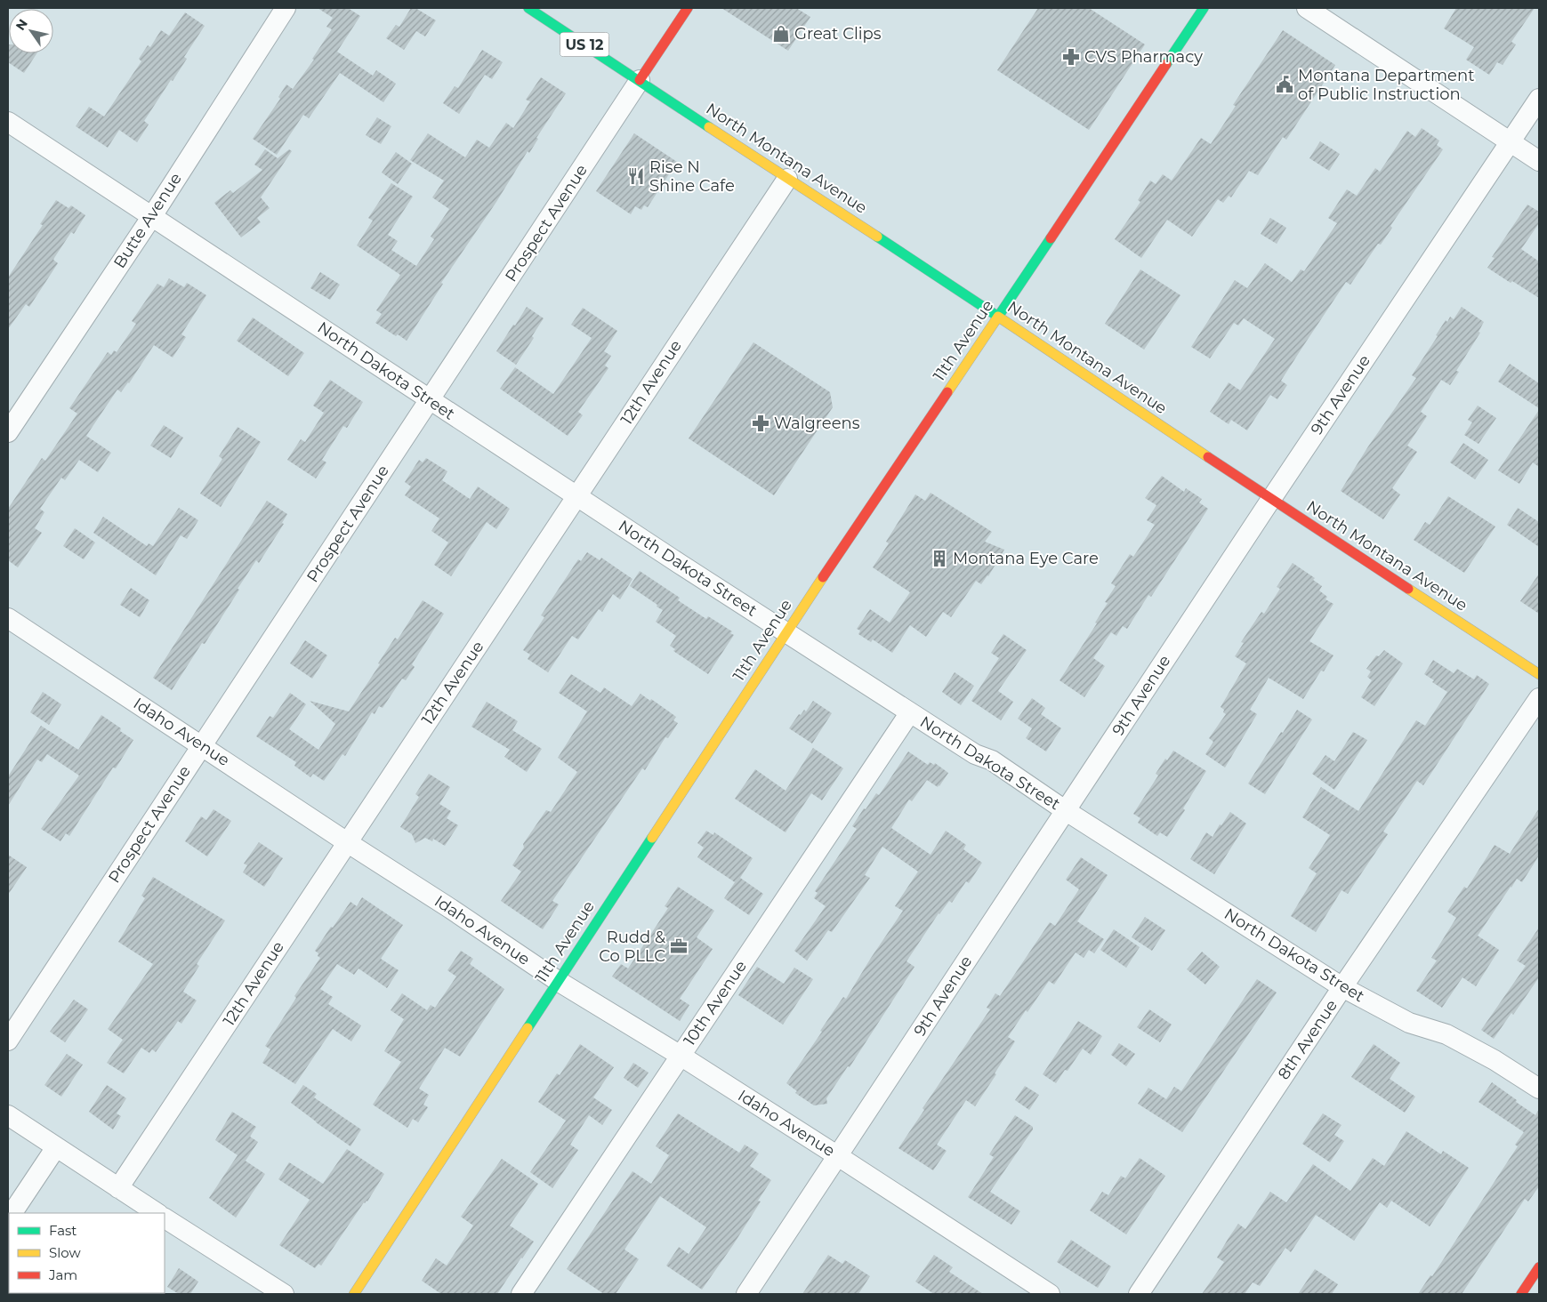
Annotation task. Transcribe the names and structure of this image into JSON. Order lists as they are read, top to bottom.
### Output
{
  "streets": {
    "main road": [
      "US 12",
      "North Montana Avenue",
      "Prospect Avenue",
      "11th Avenue"
    ],
    "street": [
      "Butte Avenue",
      "North Dakota Street",
      "12th Avenue",
      "9th Avenue",
      "Idaho Avenue",
      "10th Avenue",
      "8th Avenue"
    ]
  },
  "crossings": [
    ["North Montana Avenue", "Prospect Avenue"],
    ["North Montana Avenue", "11th Avenue"],
    ["North Montana Avenue", "12th Avenue"],
    ["North Montana Avenue", "9th Avenue"],
    ["Butte Avenue", "North Dakota Street"],
    ["Prospect Avenue", "North Dakota Street"],
    ["Prospect Avenue", "Idaho Avenue"],
    ["11th Avenue", "North Dakota Street"],
    ["11th Avenue", "Idaho Avenue"],
    ["North Dakota Street", "12th Avenue"],
    ["North Dakota Street", "9th Avenue"],
    ["North Dakota Street", "10th Avenue"],
    ["North Dakota Street", "8th Avenue"],
    ["12th Avenue", "Idaho Avenue"],
    ["9th Avenue", "Idaho Avenue"],
    ["Idaho Avenue", "10th Avenue"]
  ],
  "places": {
    "shop": ["Great Clips"],
    "pharmacy": ["CVS Pharmacy", "Walgreens"],
    "public building": ["Montana Department of Public Instruction"],
    "restaurant": ["Rise N Shine Cafe"],
    "building": ["Montana Eye Care"],
    "office": ["Rudd & Co PLLC"]
  },
  "legend": ["Fast", "Slow", "Jam"],
  "north": "top left"
}
